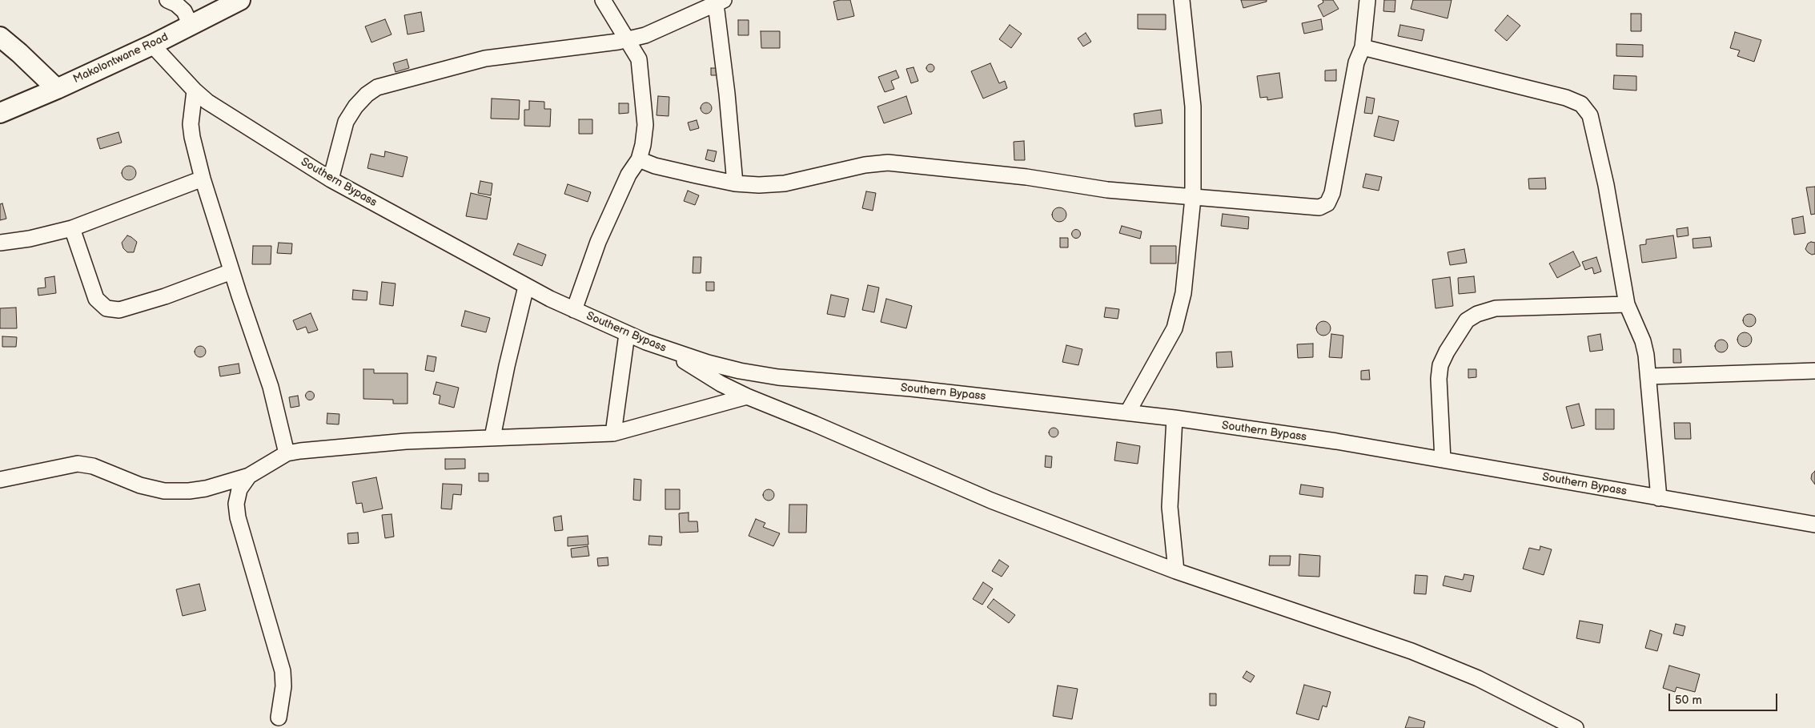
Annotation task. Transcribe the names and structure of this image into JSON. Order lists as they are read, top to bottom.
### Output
{
  "streets": {
    "main road": ["Makolontwane Road"],
    "street": ["Southern Bypass"]
  },
  "crossings": [
    ["Makolontwane Road", "Southern Bypass"]
  ],
  "scale_bar": "50 m"
}
